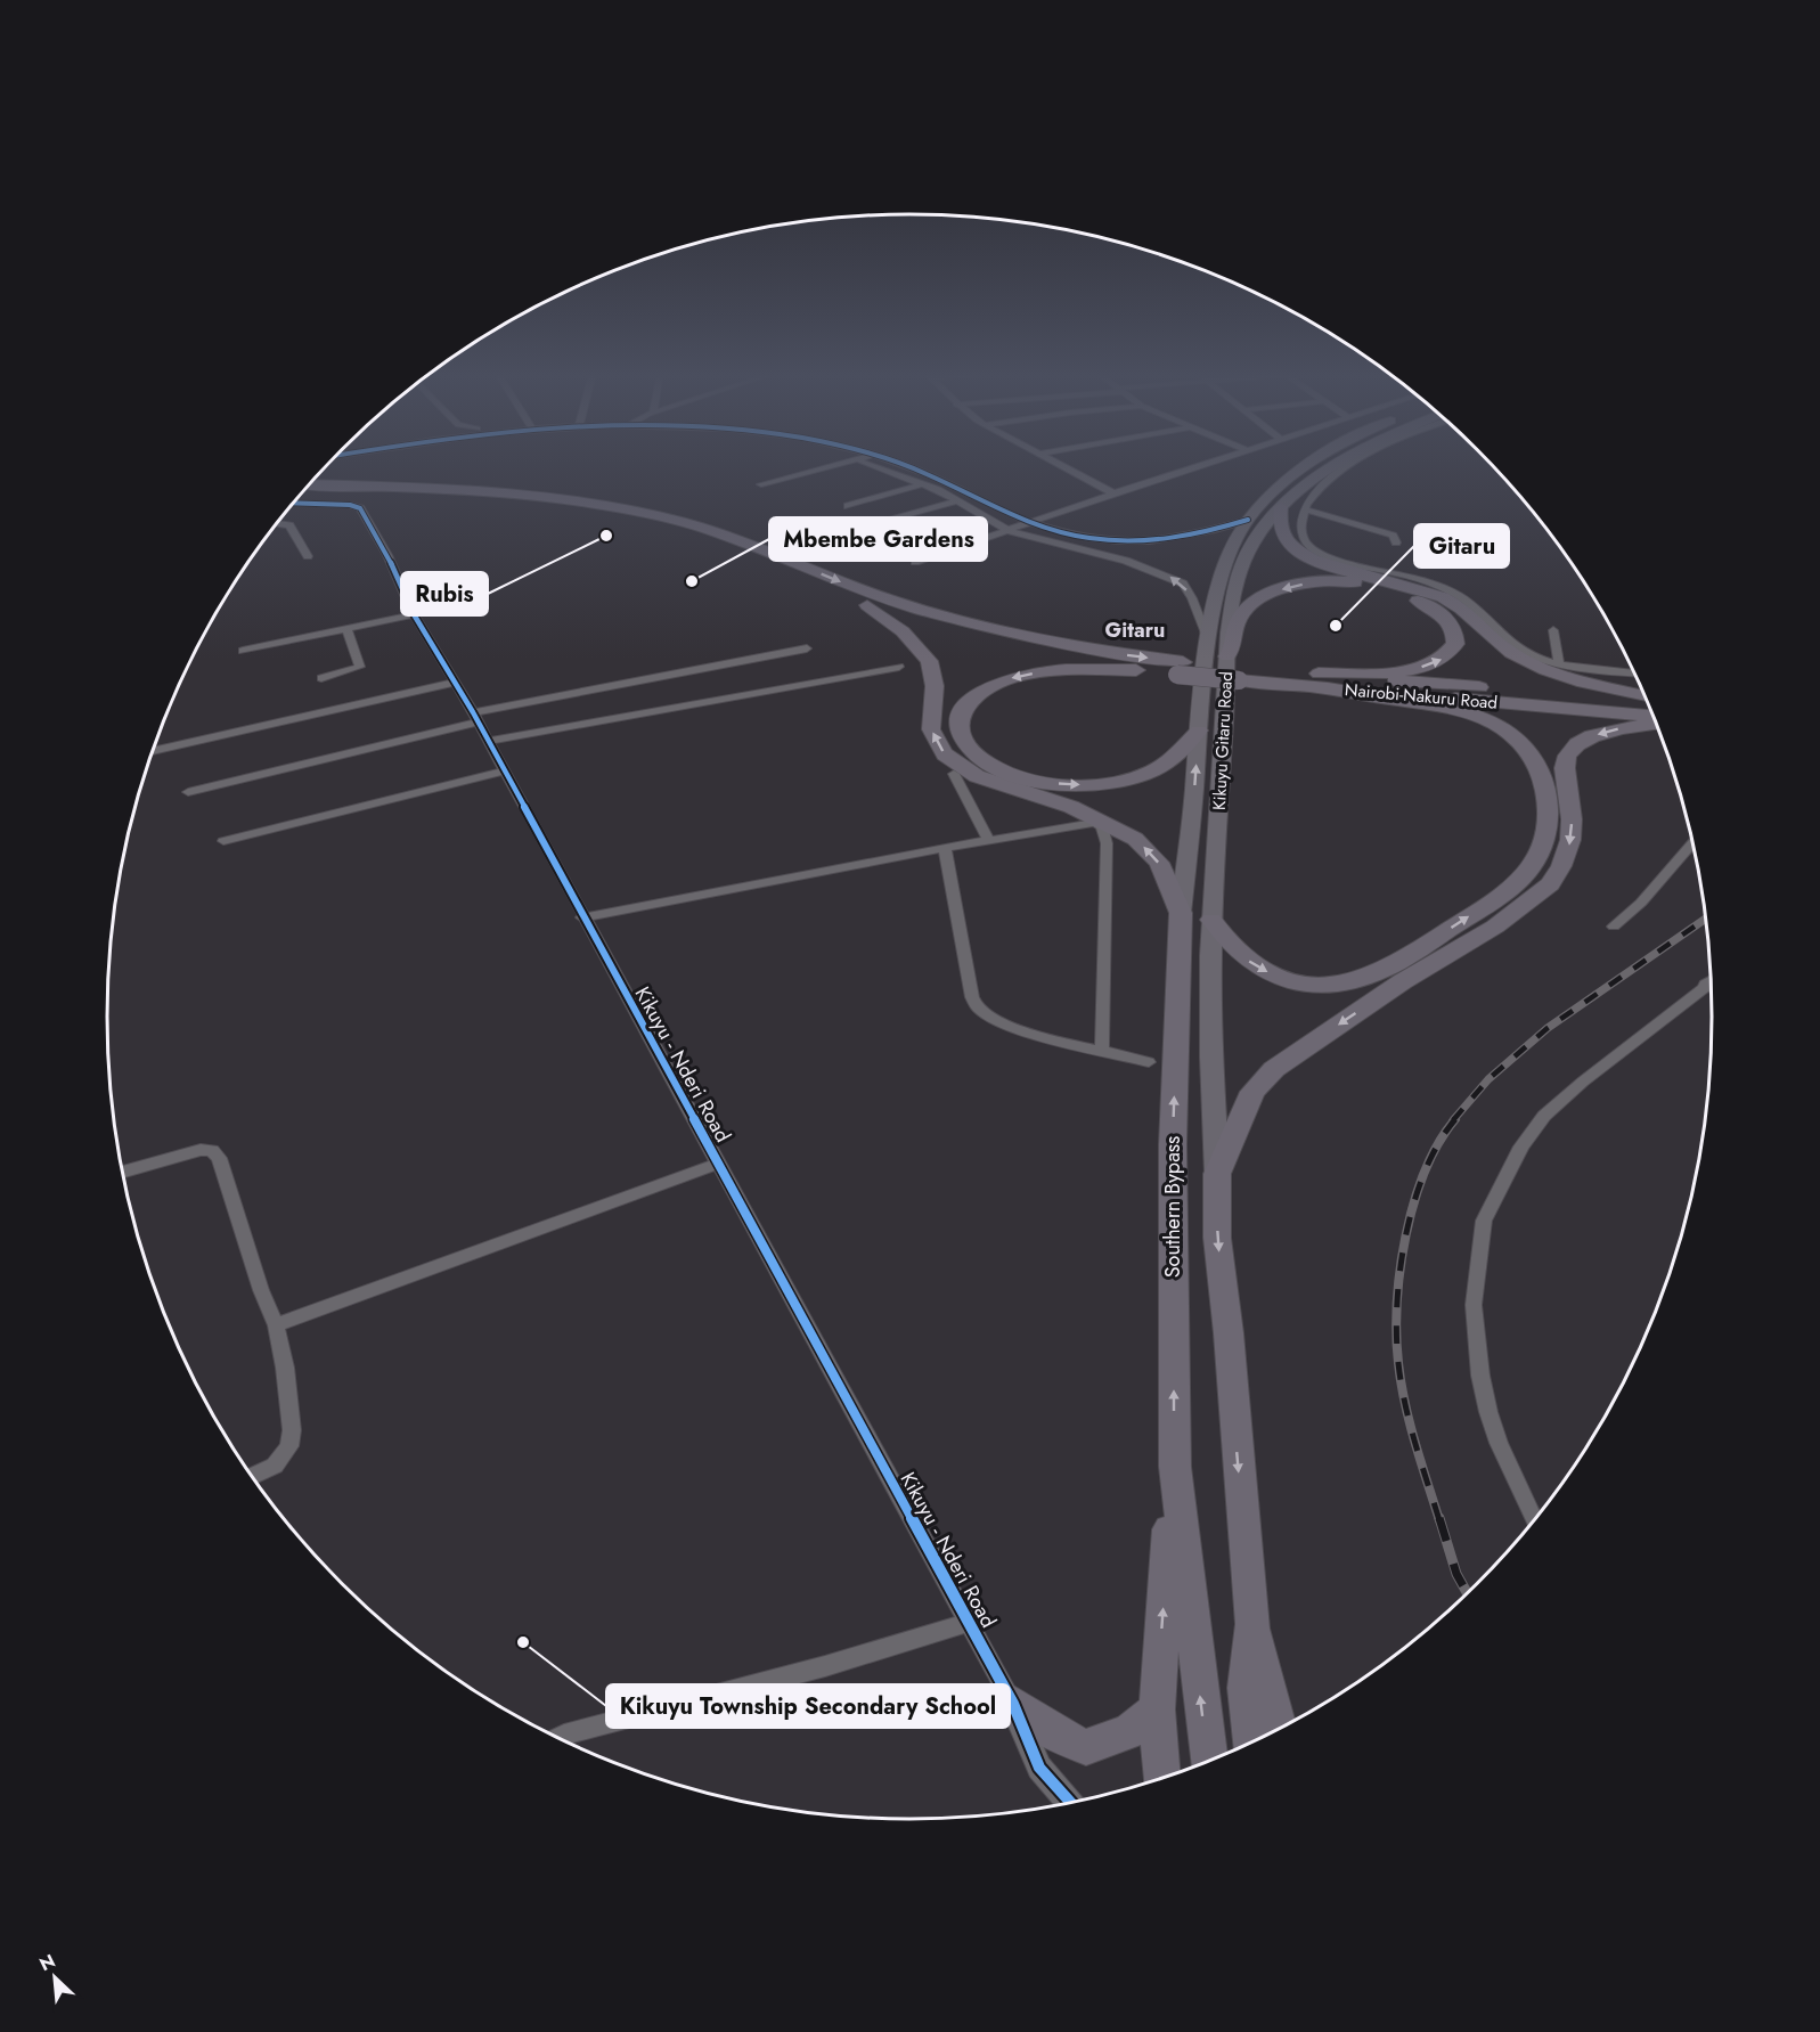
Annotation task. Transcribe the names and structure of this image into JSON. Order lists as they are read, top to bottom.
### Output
{
  "streets": {
    "highway": ["Nairobi-Nakuru Road", "Southern Bypass"],
    "main road": ["Kikuyu Gitaru Road"],
    "street": ["Kikuyu - Nderi Road"]
  },
  "crossings": [
    ["Nairobi-Nakuru Road", "Kikuyu Gitaru Road"],
    ["Kikuyu Gitaru Road", "Southern Bypass"]
  ],
  "districts": ["Gitaru"],
  "places": [
    "Rubis",
    "Mbembe Gardens",
    "Gitaru",
    "Kikuyu Township Secondary School"
  ],
  "north": "top left"
}
